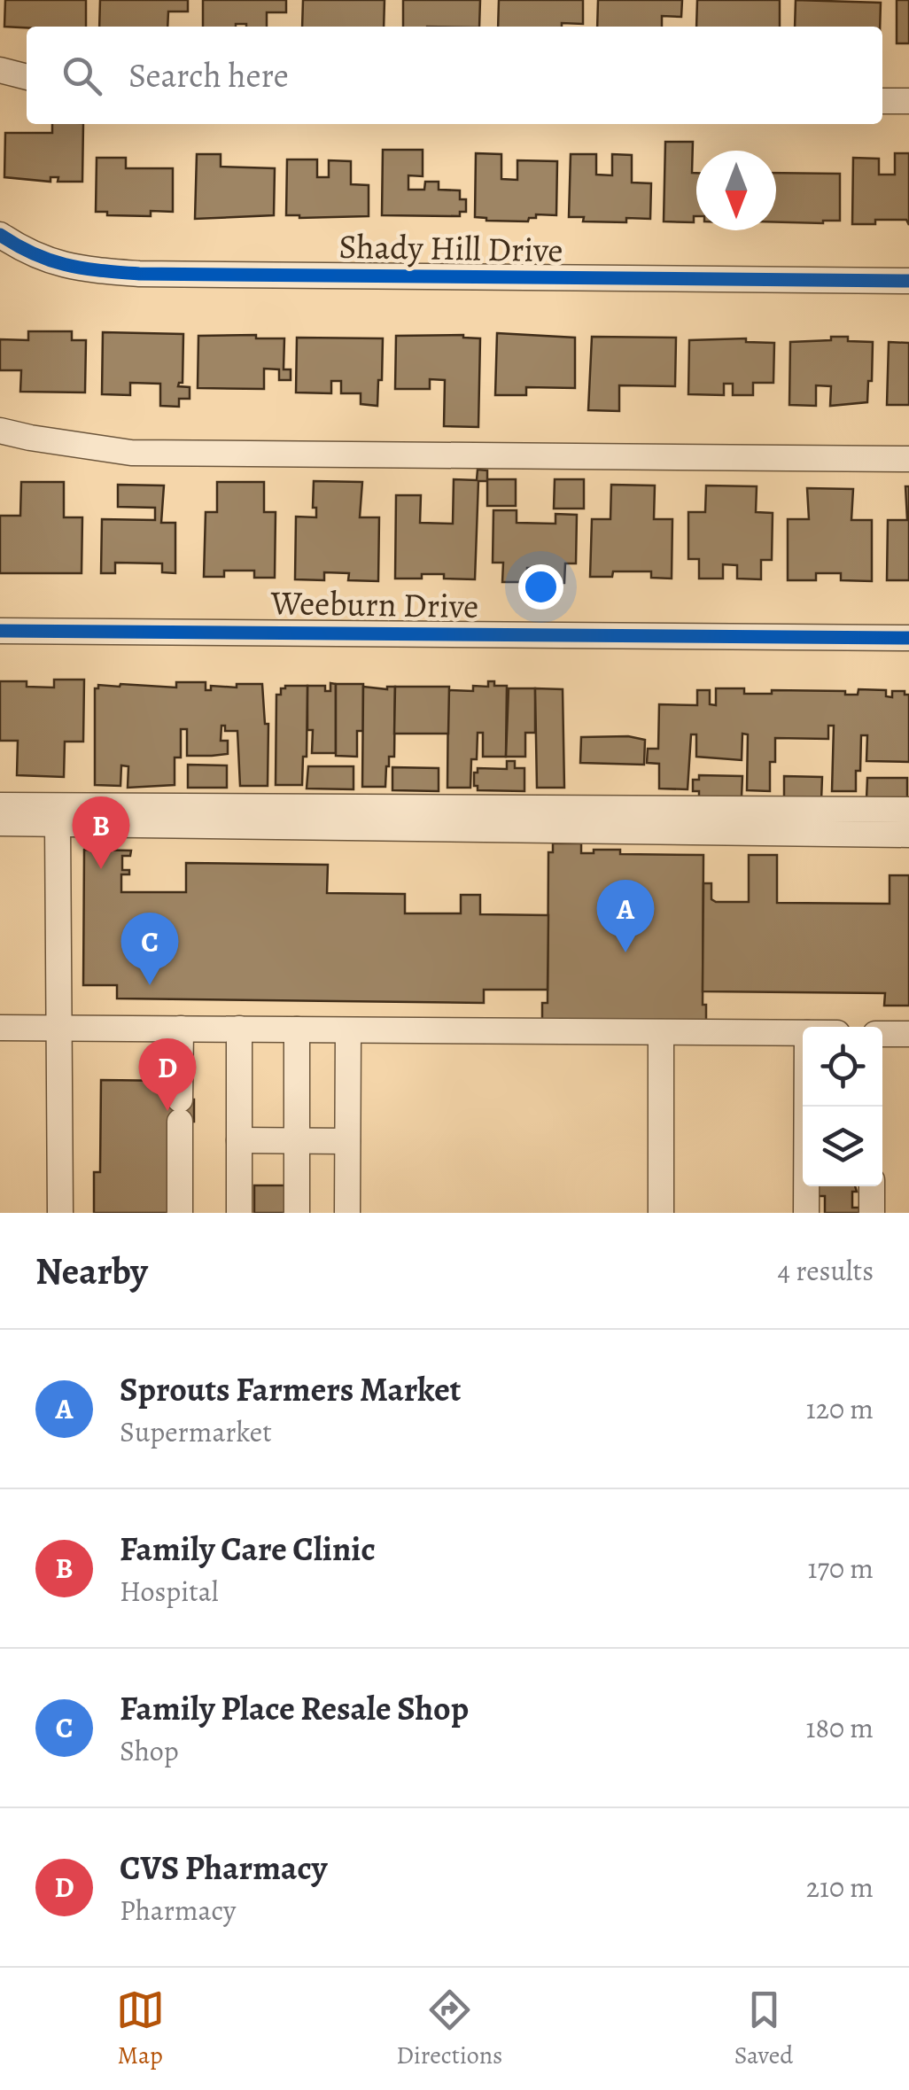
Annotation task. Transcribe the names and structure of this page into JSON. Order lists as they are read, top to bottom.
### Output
{
  "streets": {
    "street": ["Shady Hill Drive", "Weeburn Drive"]
  },
  "north": "bottom",
  "page": {
    "search": "Search here",
    "pins": [
      "B",
      "A",
      "C",
      "D"
    ],
    "heading": ["Nearby", "4 results"],
    "list": [
      {
        "mark": "A",
        "name": "Sprouts Farmers Market",
        "note": "Supermarket",
        "value": "120 m"
      },
      {
        "mark": "B",
        "name": "Family Care Clinic",
        "note": "Hospital",
        "value": "170 m"
      },
      {
        "mark": "C",
        "name": "Family Place Resale Shop",
        "note": "Shop",
        "value": "180 m"
      },
      {
        "mark": "D",
        "name": "CVS Pharmacy",
        "note": "Pharmacy",
        "value": "210 m"
      }
    ],
    "nav": ["Map", "Directions", "Saved"]
  }
}
